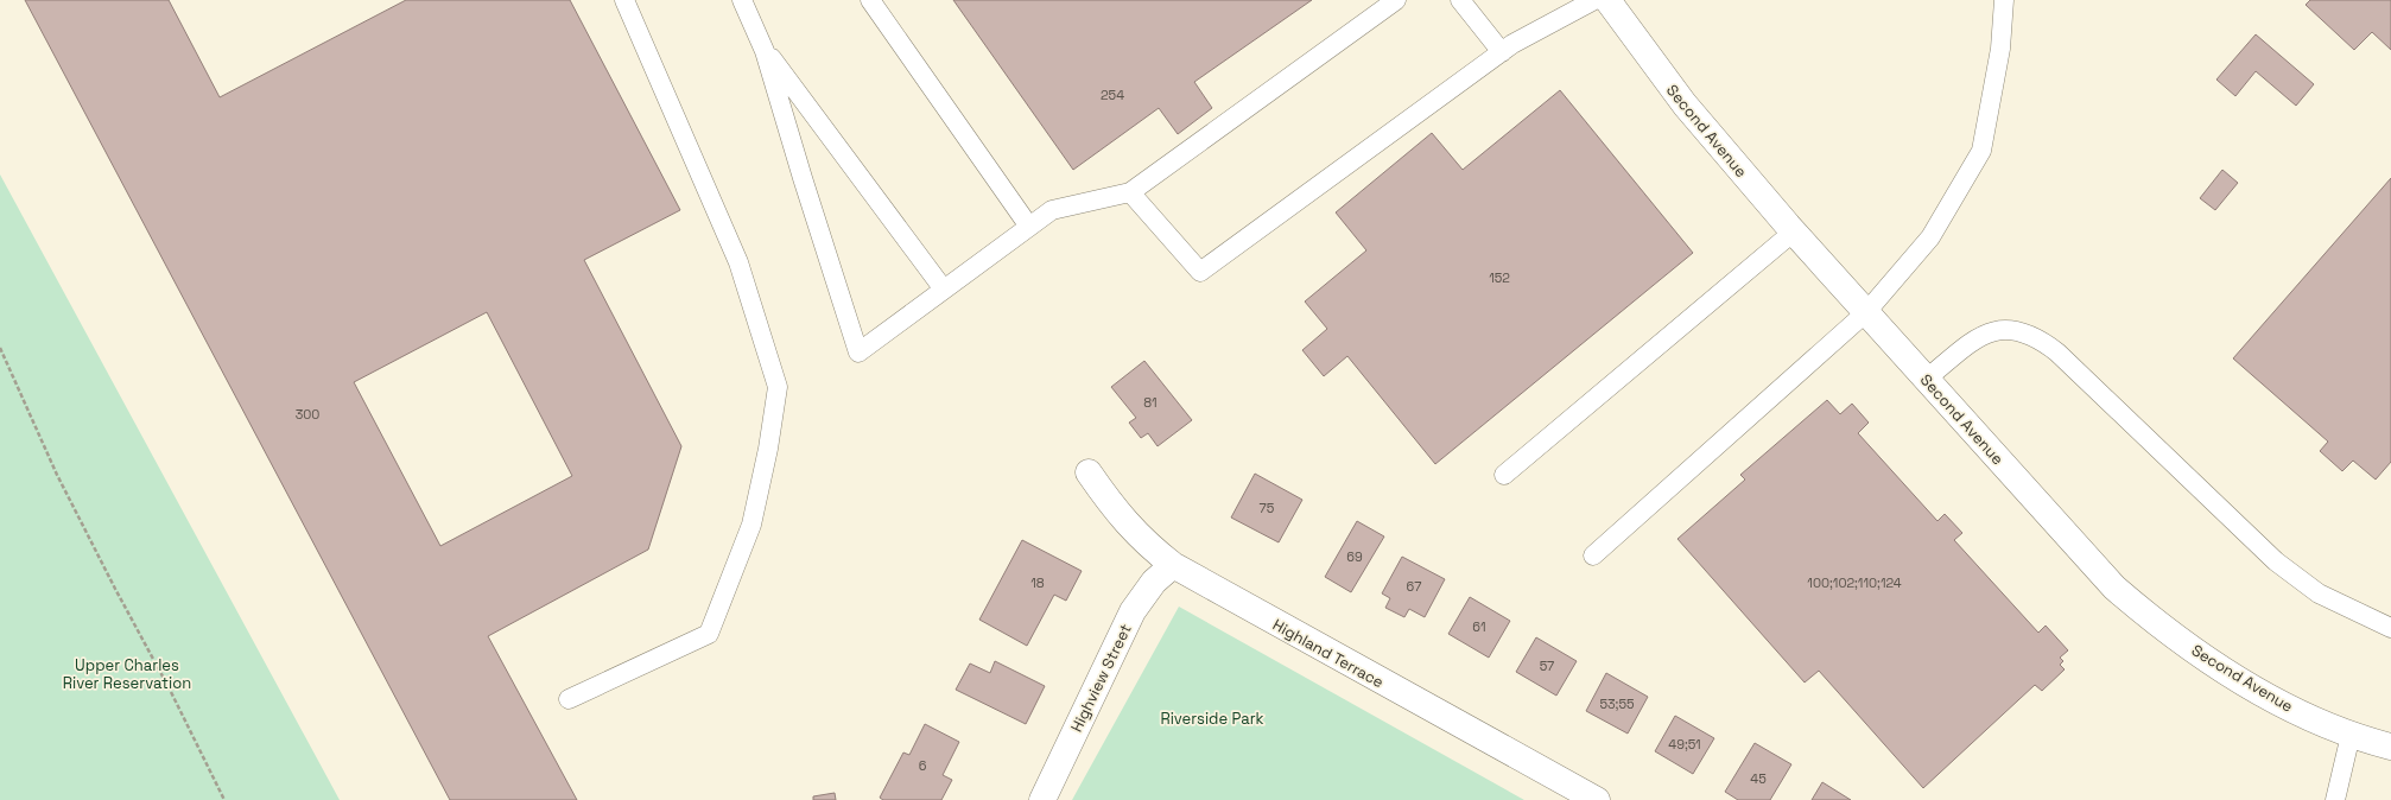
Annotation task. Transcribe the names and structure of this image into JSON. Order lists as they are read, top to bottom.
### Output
{
  "streets": {
    "street": ["Second Avenue", "Highland Terrace", "Highview Street"]
  },
  "crossings": [
    ["Highland Terrace", "Highview Street"]
  ],
  "parks": ["Upper Charles River Reservation", "Riverside Park"],
  "house_numbers": [
    "254",
    "152",
    "81",
    "300",
    "75",
    "69",
    "18",
    "100;102;110;124",
    "67",
    "61",
    "57",
    "53;55",
    "49;51",
    "6",
    "45"
  ]
}
